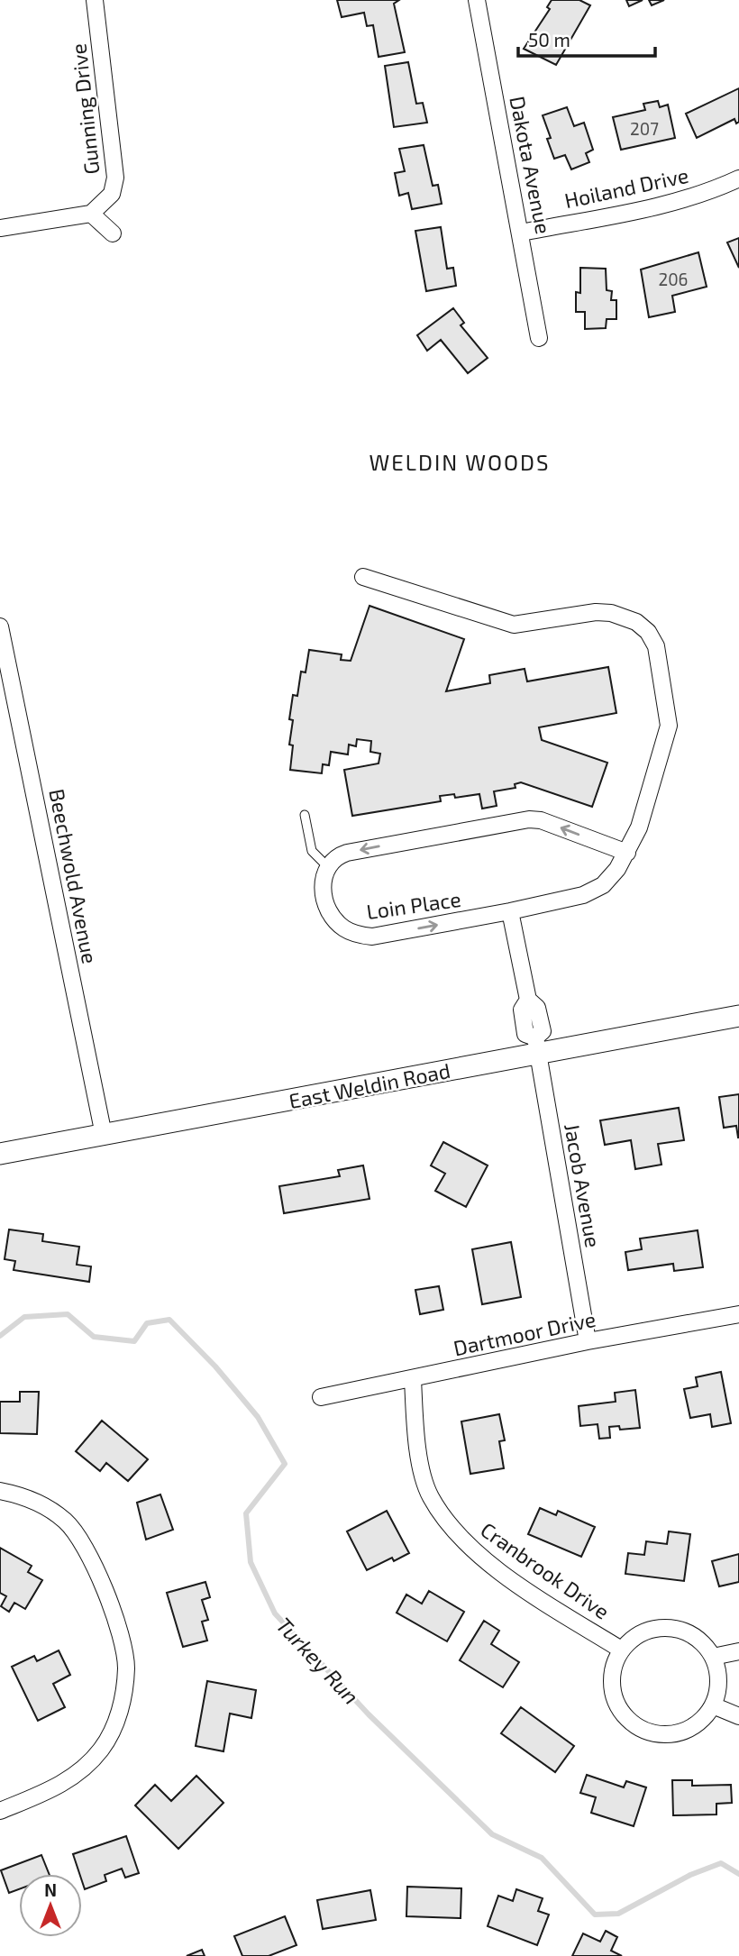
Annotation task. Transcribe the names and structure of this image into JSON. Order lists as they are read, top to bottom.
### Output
{
  "streets": {
    "street": [
      "Gunning Drive",
      "Dakota Avenue",
      "Hoiland Drive",
      "Beechwold Avenue",
      "Loin Place",
      "East Weldin Road",
      "Jacob Avenue",
      "Dartmoor Drive",
      "Cranbrook Drive"
    ]
  },
  "crossings": [
    ["Dakota Avenue", "Hoiland Drive"],
    ["Beechwold Avenue", "East Weldin Road"],
    ["Loin Place", "Jacob Avenue"],
    ["East Weldin Road", "Jacob Avenue"],
    ["Jacob Avenue", "Dartmoor Drive"],
    ["Dartmoor Drive", "Cranbrook Drive"]
  ],
  "districts": ["WELDIN WOODS"],
  "water": ["Turkey Run"],
  "house_numbers": ["207", "206"],
  "scale_bar": "50 m",
  "north": "top"
}
